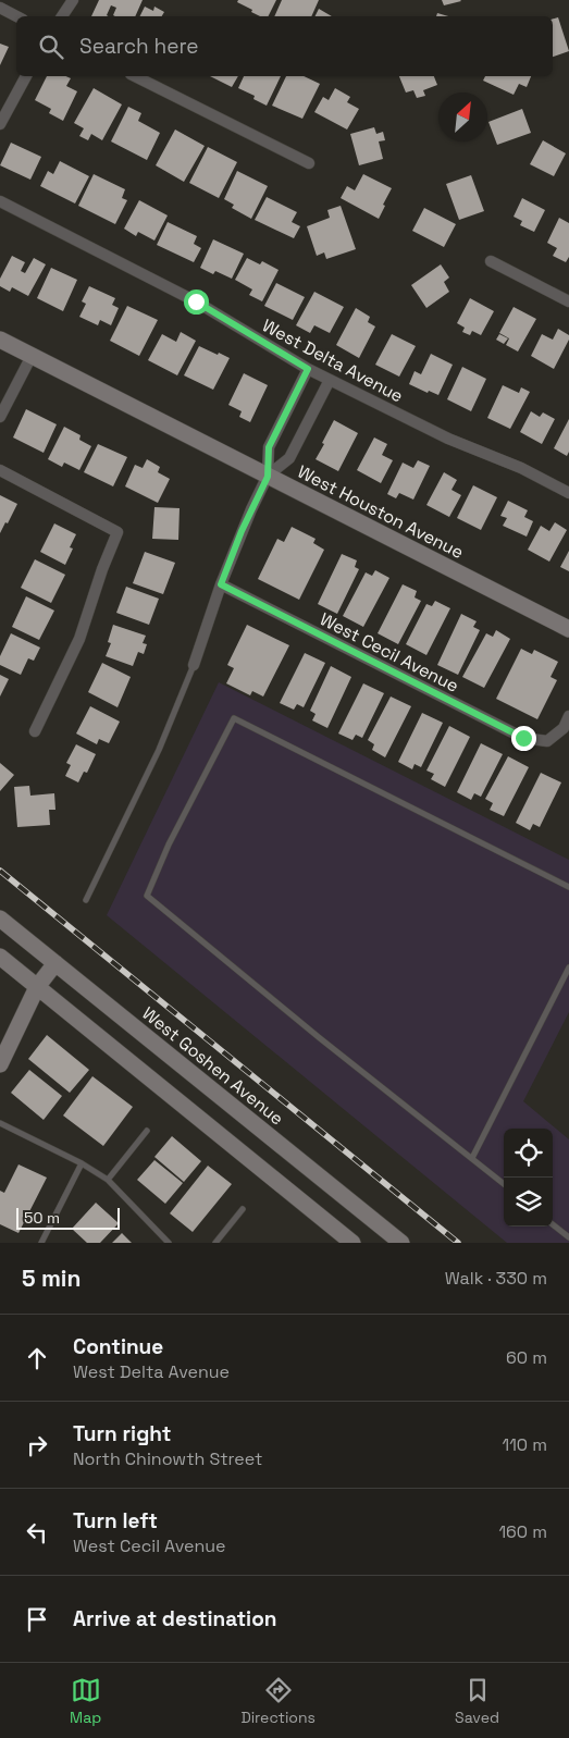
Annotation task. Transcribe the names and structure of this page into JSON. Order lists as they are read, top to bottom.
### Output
{
  "streets": {
    "main road": ["West Houston Avenue", "West Goshen Avenue"],
    "street": ["West Delta Avenue", "West Cecil Avenue"]
  },
  "scale_bar": "50 m",
  "north": "top right",
  "page": {
    "search": "Search here",
    "scale": "50 m",
    "heading": ["5 min", "Walk · 330 m"],
    "list": [
      ["Continue", "West Delta Avenue", "60 m"],
      ["Turn right", "North Chinowth Street", "110 m"],
      ["Turn left", "West Cecil Avenue", "160 m"],
      "Arrive at destination"
    ],
    "nav": ["Map", "Directions", "Saved"]
  }
}
